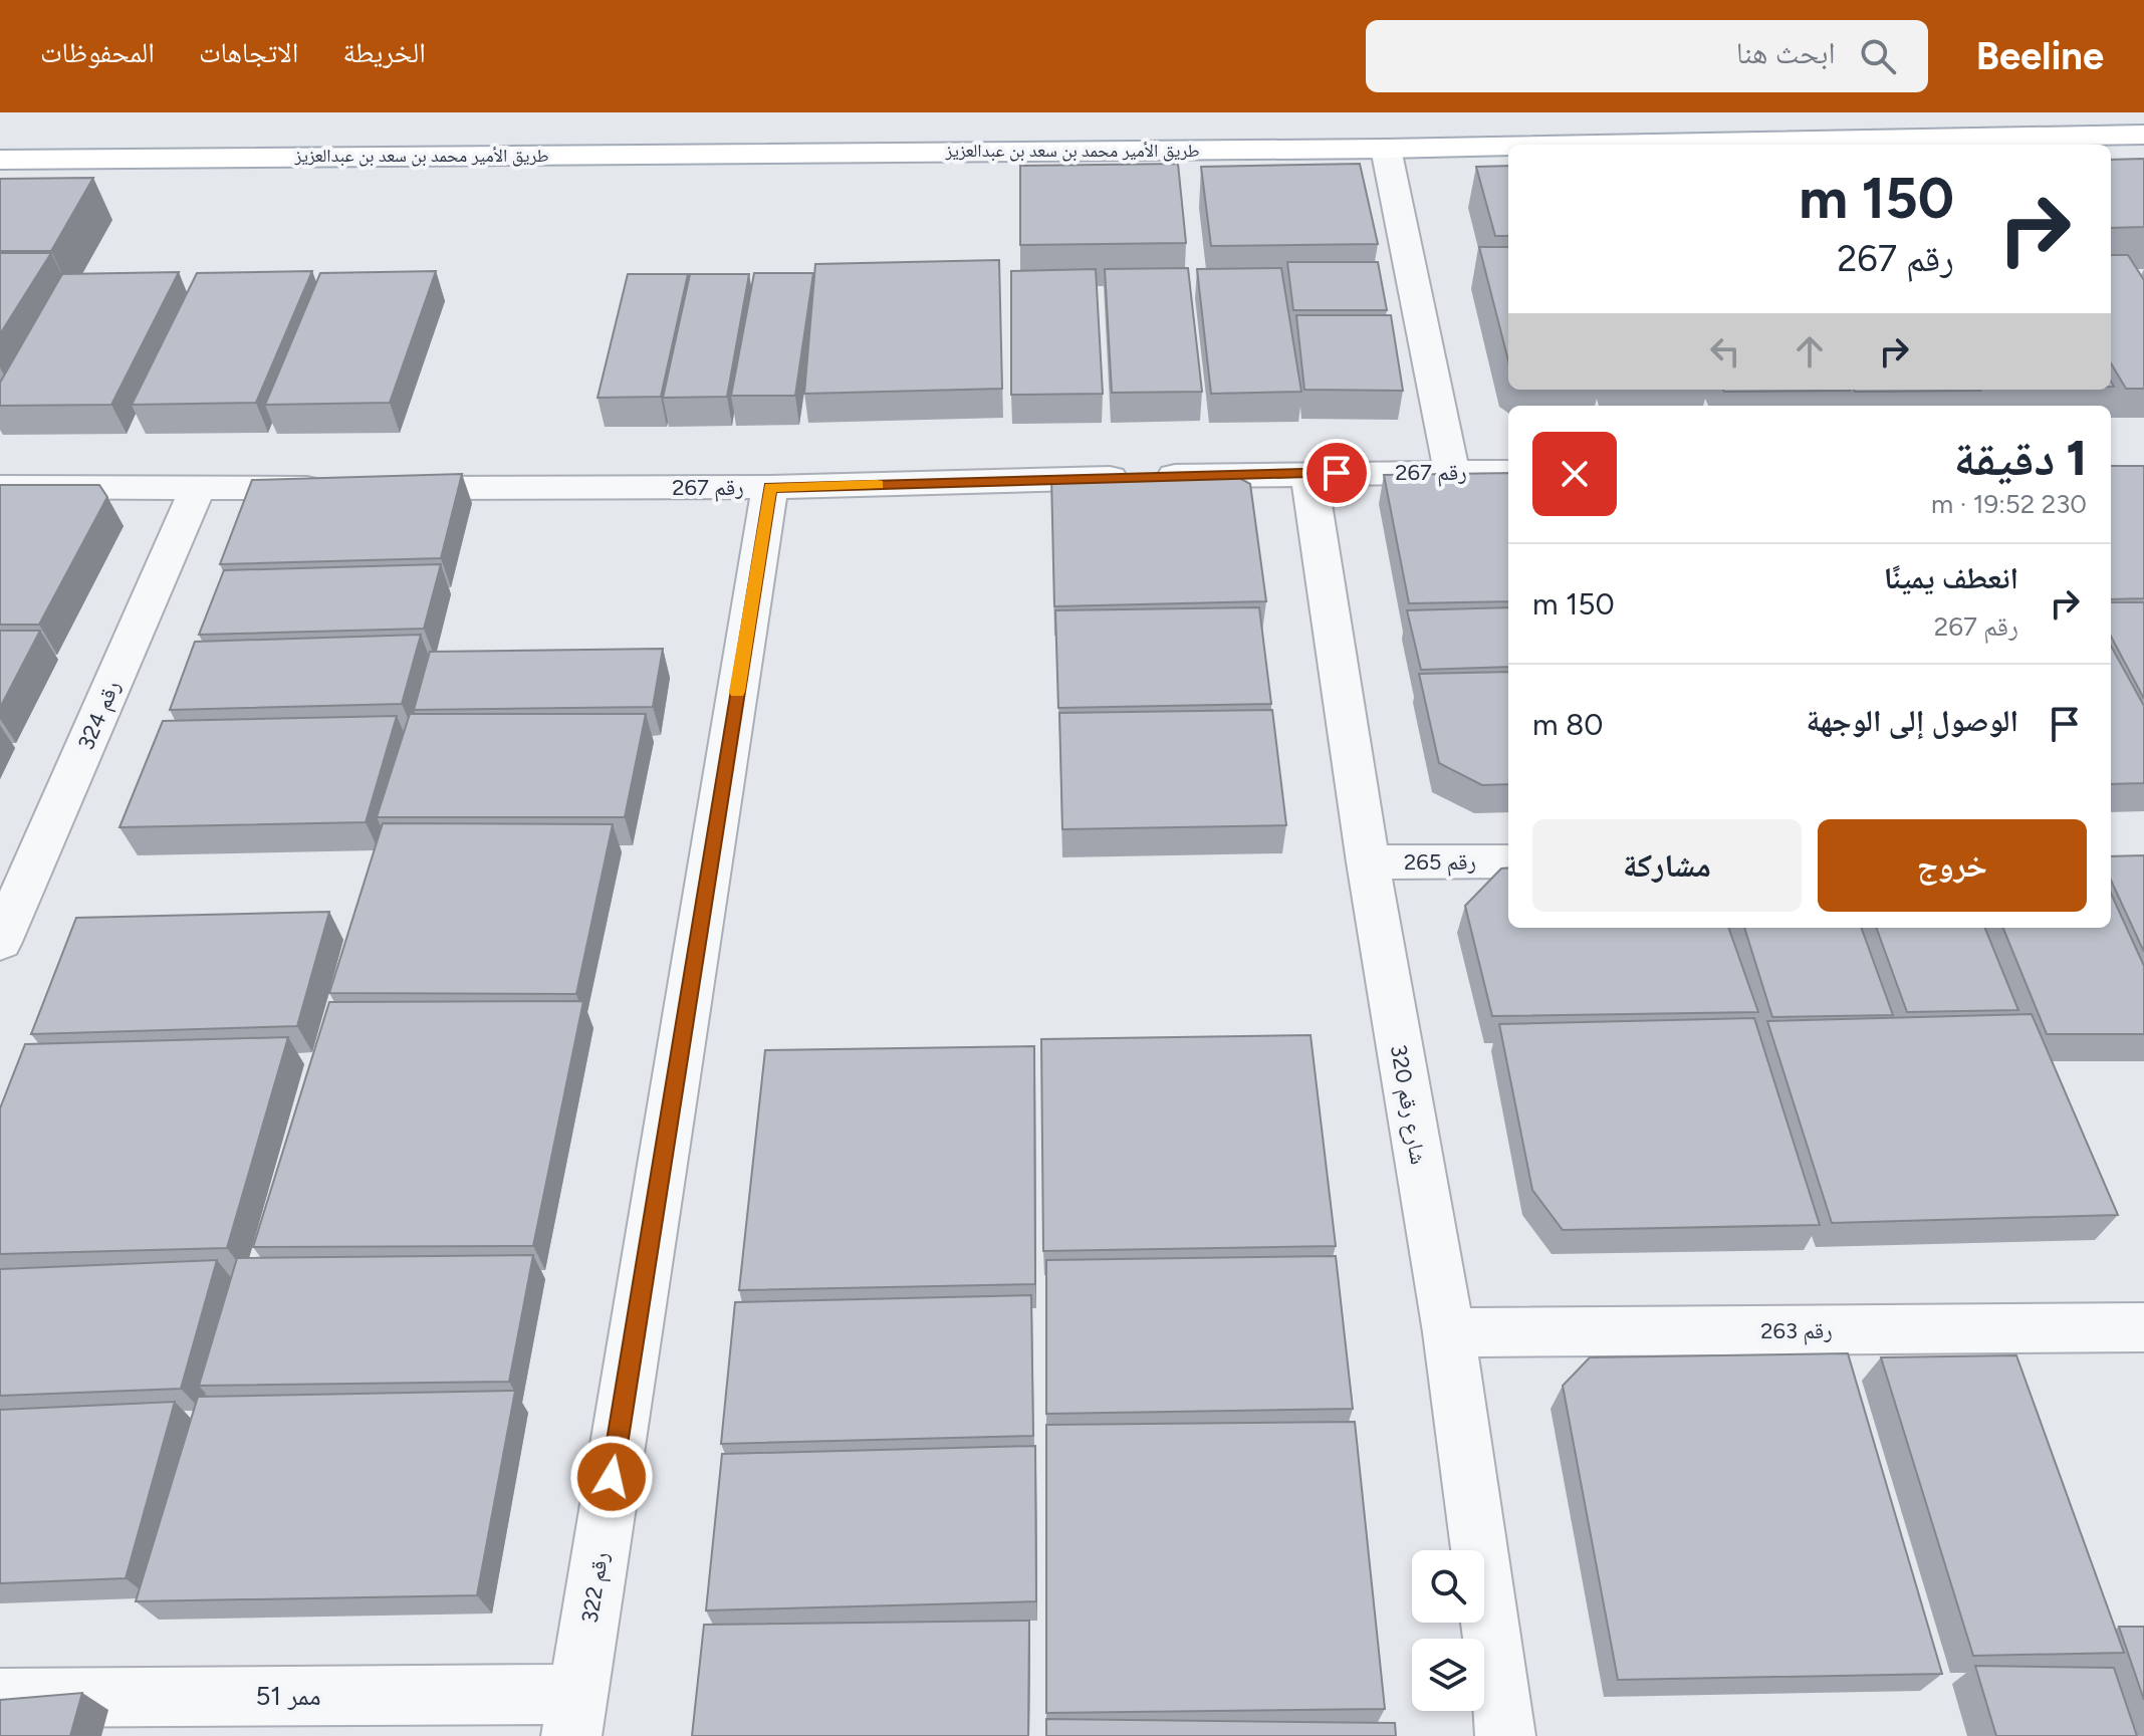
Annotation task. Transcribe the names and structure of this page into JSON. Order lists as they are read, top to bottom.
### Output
{
  "streets": {
    "main road": ["طريق الأمير محمد بن سعد بن عبدالعزيز"],
    "street": [
      "رقم 267",
      "رقم 324",
      "رقم 265",
      "شارع رقم 320",
      "رقم 263",
      "رقم 322",
      "ممر 51"
    ]
  },
  "crossings": [
    ["رقم 267", "رقم 324"],
    ["رقم 267", "شارع رقم 320"],
    ["رقم 267", "رقم 322"],
    ["رقم 265", "شارع رقم 320"],
    ["شارع رقم 320", "رقم 263"],
    ["رقم 322", "ممر 51"]
  ],
  "page": {
    "header": "Beeline",
    "search": "ابحث هنا",
    "nav": ["الخريطة", "الاتجاهات", "المحفوظات"],
    "turn": ["150 m", "رقم 267"],
    "heading": ["1 دقيقة", "230 m · 19:52"],
    "list": [
      {
        "name": "انعطف يمينًا",
        "note": "رقم 267",
        "value": "150 m"
      },
      {
        "name": "الوصول إلى الوجهة",
        "value": "80 m"
      }
    ],
    "buttons": ["خروج", "مشاركة"]
  }
}
